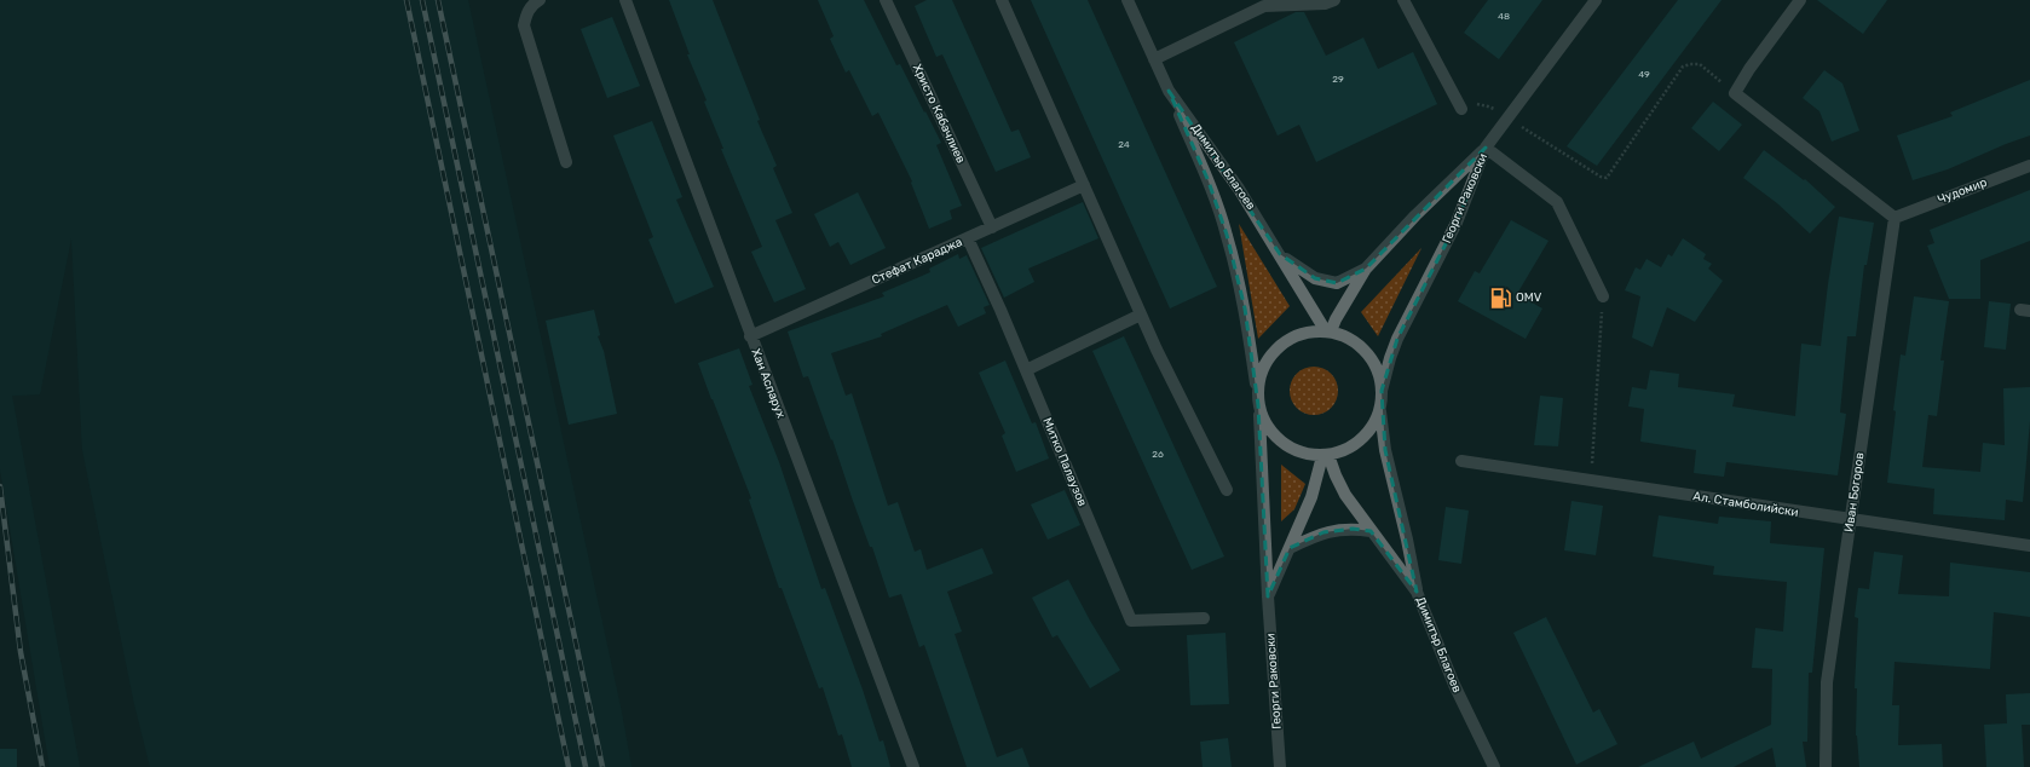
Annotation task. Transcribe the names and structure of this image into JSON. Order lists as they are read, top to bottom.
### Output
{
  "streets": {
    "street": [
      "Христо Кабачлиев",
      "Димитър Благоев",
      "Чудомир",
      "Георги Раковски",
      "Стефат Караджа",
      "Хан Аспарух",
      "Митко Палаузов",
      "Иван Богоров",
      "Ал. Стамболийски"
    ]
  },
  "crossings": [
    ["Христо Кабачлиев", "Стефат Караджа"],
    ["Димитър Благоев", "Георги Раковски"],
    ["Чудомир", "Иван Богоров"],
    ["Стефат Караджа", "Хан Аспарух"],
    ["Стефат Караджа", "Митко Палаузов"],
    ["Иван Богоров", "Ал. Стамболийски"]
  ],
  "places": {
    "fuel station": ["OMV"]
  },
  "house_numbers": [
    "48",
    "49",
    "29",
    "24",
    "26"
  ]
}
